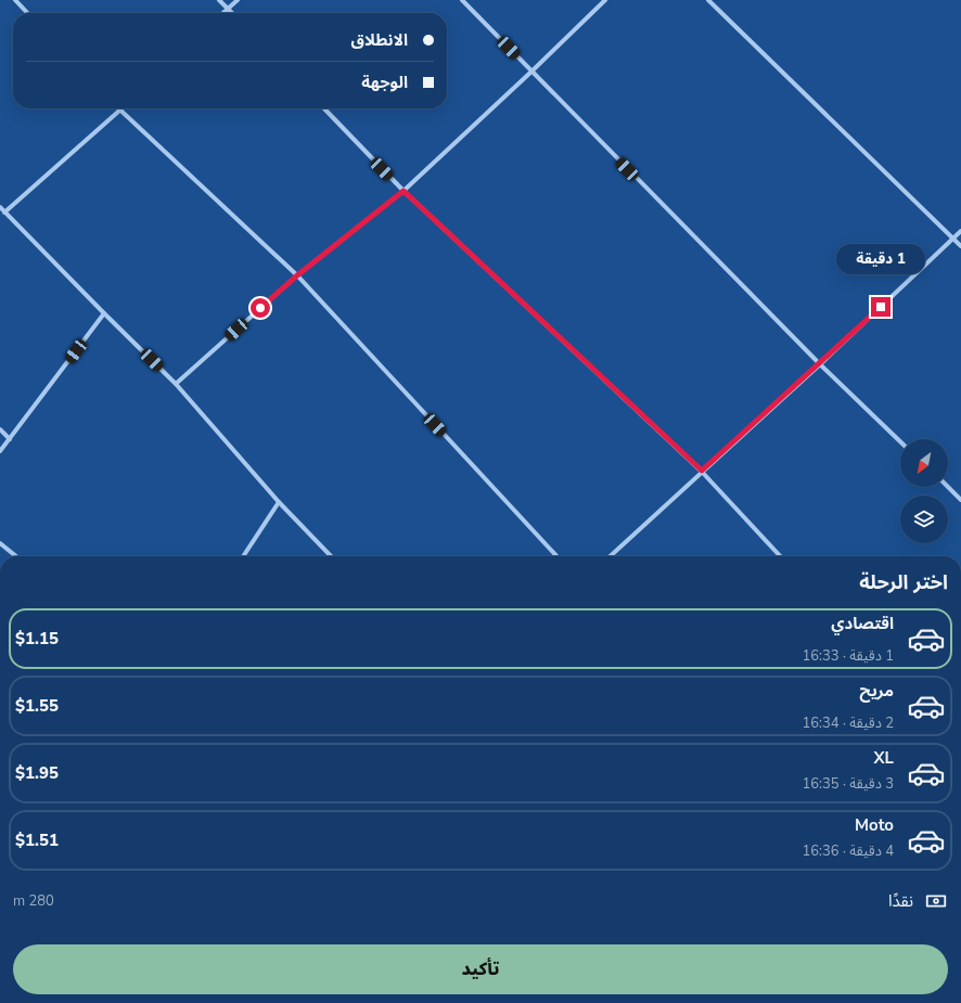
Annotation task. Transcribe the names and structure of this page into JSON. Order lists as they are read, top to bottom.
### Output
{
  "north": "bottom left",
  "page": {
    "banner": ["الانطلاق", "الوجهة"],
    "bubble": "1 دقيقة",
    "heading": "اختر الرحلة",
    "list": [
      {
        "name": "اقتصادي",
        "note": "1 دقيقة · 16:33",
        "value": "$1.15"
      },
      {
        "name": "مريح",
        "note": "2 دقيقة · 16:34",
        "value": "$1.55"
      },
      {
        "name": "XL",
        "note": "3 دقيقة · 16:35",
        "value": "$1.95"
      },
      {
        "name": "Moto",
        "note": "4 دقيقة · 16:36",
        "value": "$1.51"
      }
    ],
    "pay": ["نقدًا", "280 m"],
    "buttons": "تأكيد"
  }
}
